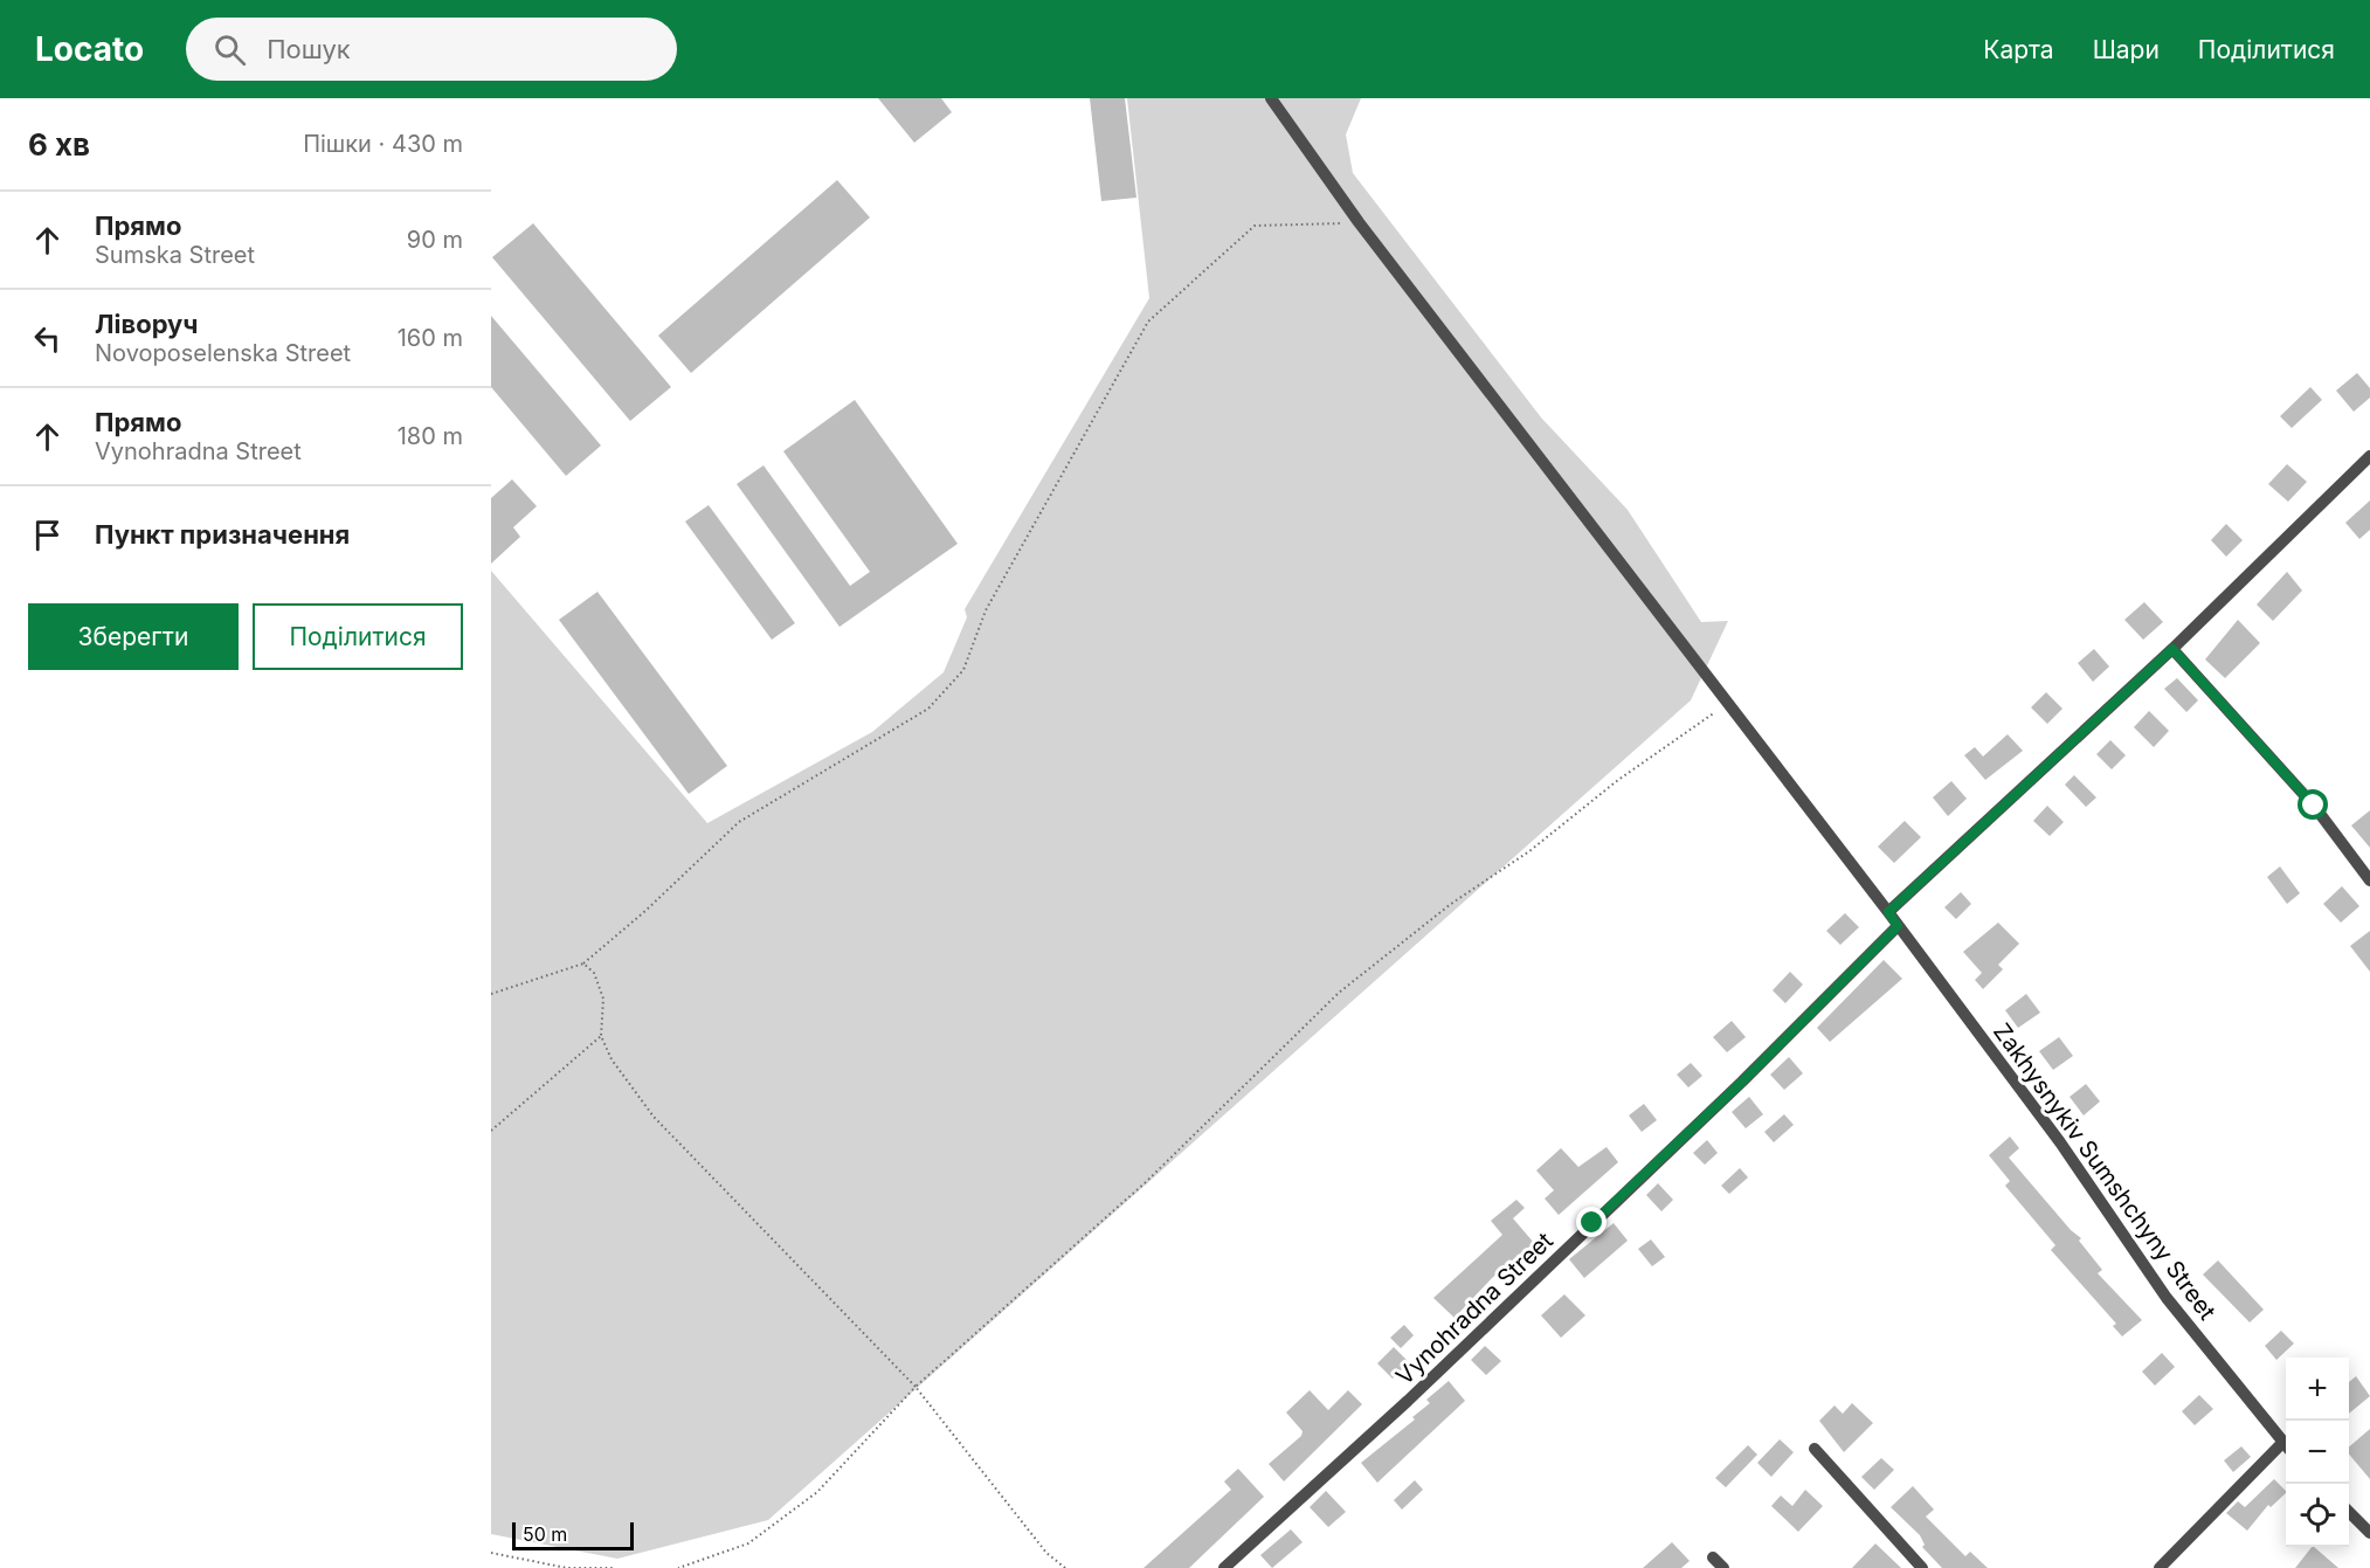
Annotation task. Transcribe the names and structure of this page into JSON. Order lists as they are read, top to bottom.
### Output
{
  "streets": {
    "street": ["Zakhysnykiv Sumshchyny Street", "Vynohradna Street"]
  },
  "crossings": [
    ["Zakhysnykiv Sumshchyny Street", "Vynohradna Street"]
  ],
  "scale_bar": "50 m",
  "page": {
    "header": "Locato",
    "search": "Пошук",
    "nav": ["Карта", "Шари", "Поділитися"],
    "heading": ["6 хв", "Пішки · 430 m"],
    "list": [
      ["Прямо", "Sumska Street", "90 m"],
      ["Ліворуч", "Novoposelenska Street", "160 m"],
      ["Прямо", "Vynohradna Street", "180 m"],
      "Пункт призначення"
    ],
    "buttons": ["Зберегти", "Поділитися"],
    "map_buttons": ["+", "−"],
    "scale": "50 m"
  }
}
